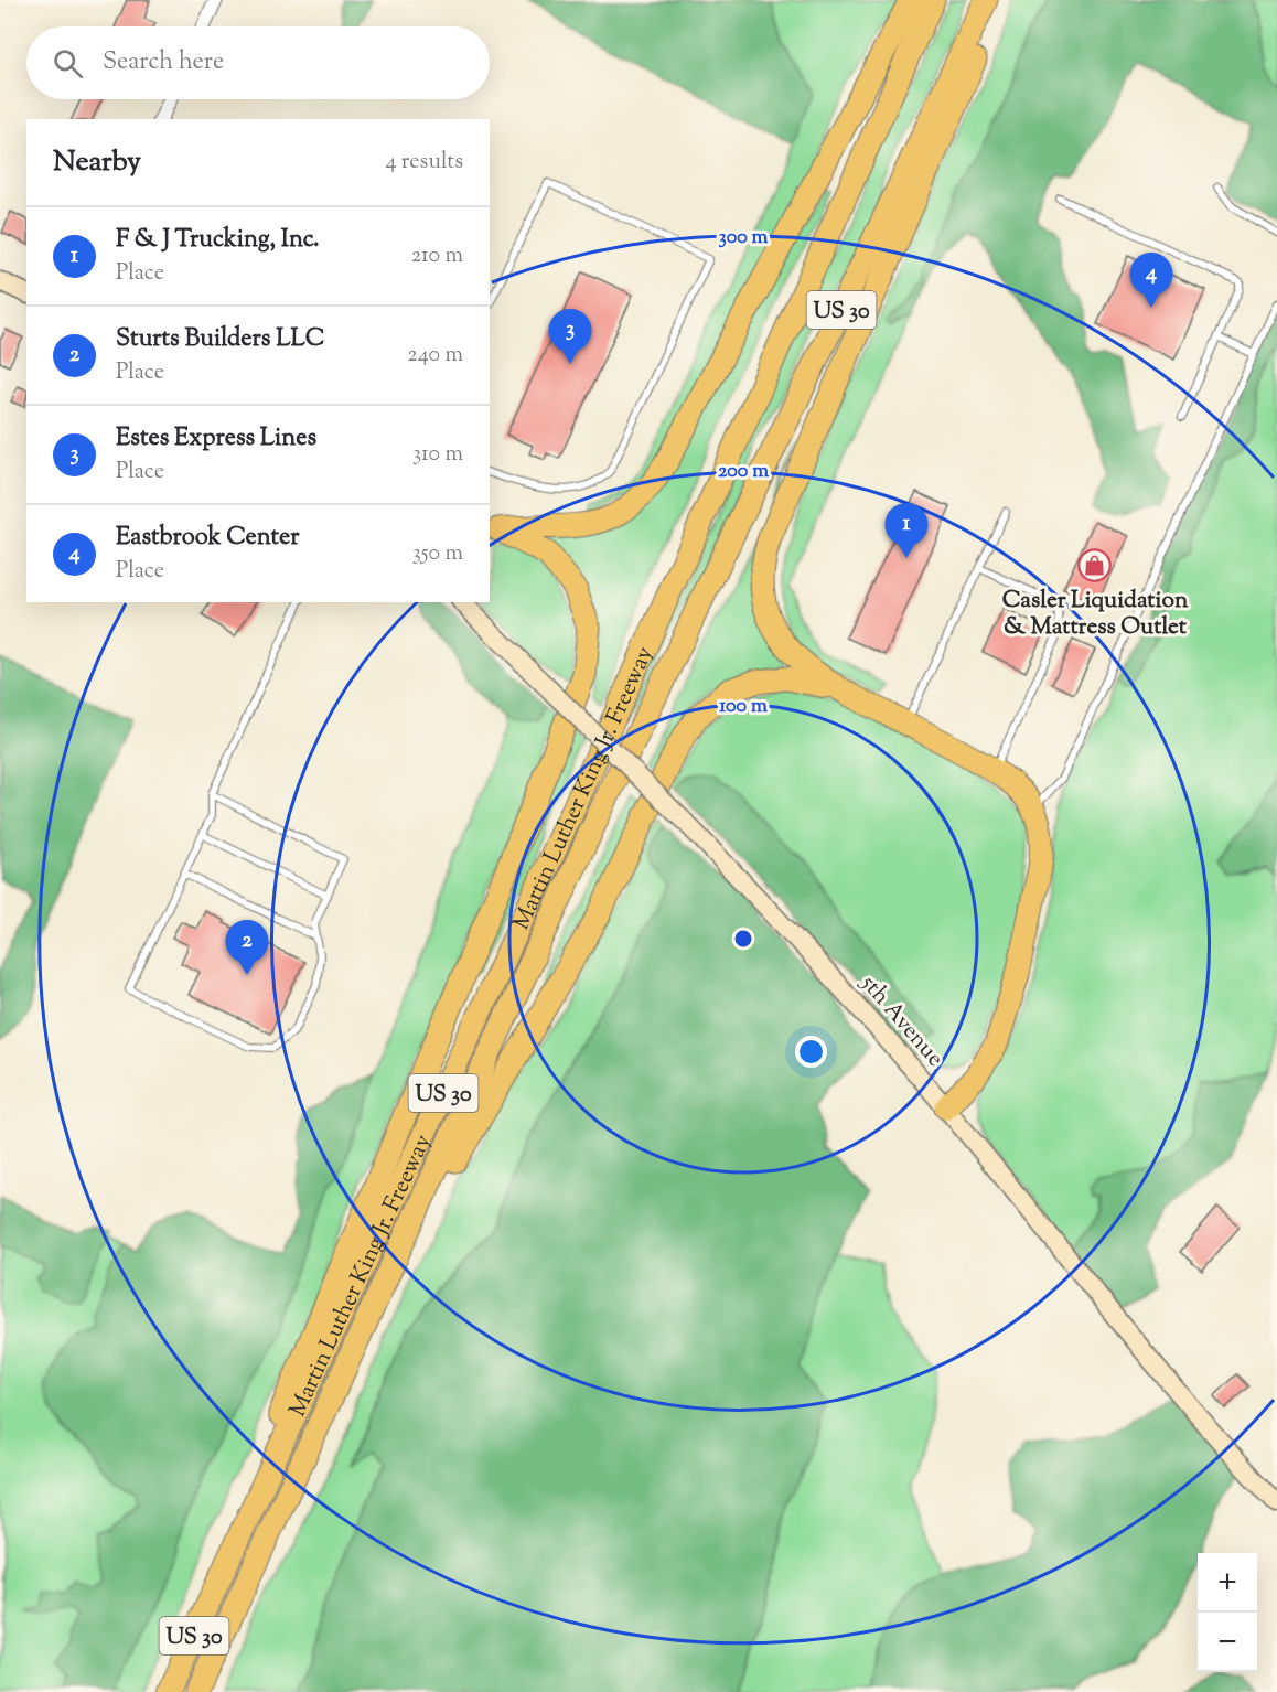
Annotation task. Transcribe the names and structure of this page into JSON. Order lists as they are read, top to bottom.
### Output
{
  "streets": {
    "highway": ["US 30", "Martin Luther King Jr. Freeway"],
    "street": ["5th Avenue"]
  },
  "places": {
    "shop": ["Casler Liquidation & Mattress Outlet"]
  },
  "page": {
    "search": "Search here",
    "heading": ["Nearby", "4 results"],
    "list": [
      {
        "mark": "1",
        "name": "F & J Trucking, Inc.",
        "note": "Place",
        "value": "210 m"
      },
      {
        "mark": "2",
        "name": "Sturts Builders LLC",
        "note": "Place",
        "value": "240 m"
      },
      {
        "mark": "3",
        "name": "Estes Express Lines",
        "note": "Place",
        "value": "310 m"
      },
      {
        "mark": "4",
        "name": "Eastbrook Center",
        "note": "Place",
        "value": "350 m"
      }
    ],
    "pins": [
      "4",
      "3",
      "1",
      "2"
    ],
    "map_buttons": ["+", "−"]
  },
  "rings": ["300 m", "200 m", "100 m"]
}
